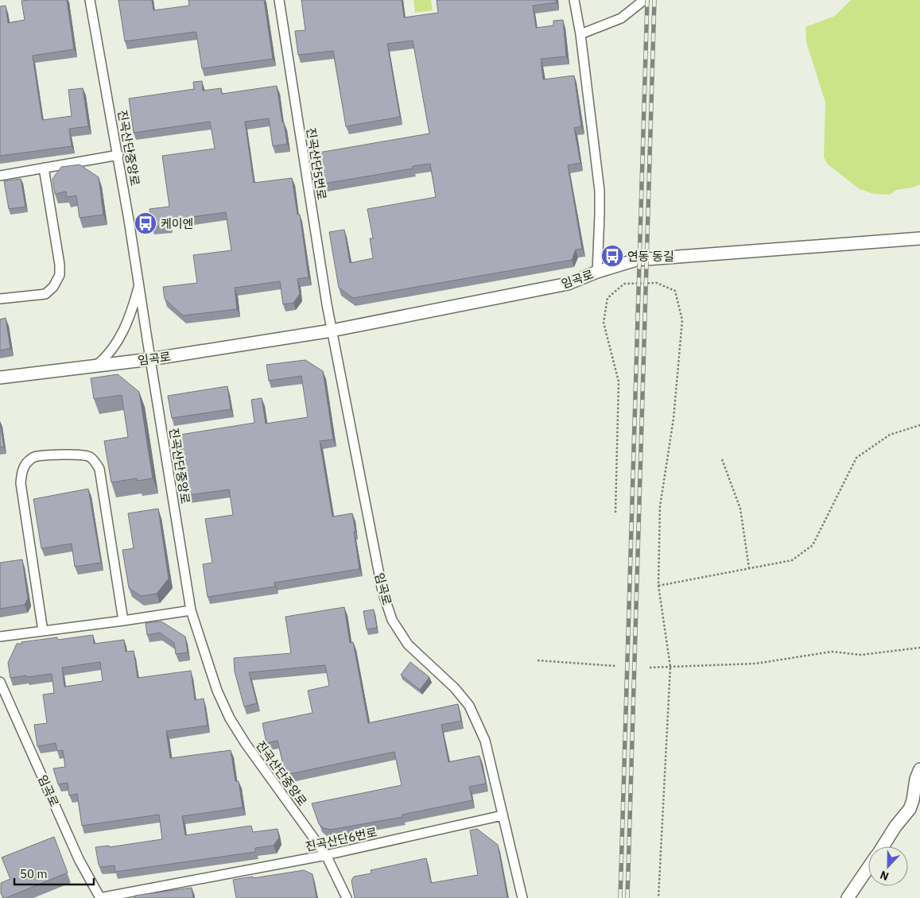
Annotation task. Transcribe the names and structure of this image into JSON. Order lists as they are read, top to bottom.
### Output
{
  "streets": {
    "main road": ["임곡로"],
    "street": ["진곡산단중앙로", "진곡산단5번로", "진곡산단6번로"]
  },
  "crossings": [
    ["진곡산단중앙로", "임곡로"],
    ["진곡산단중앙로", "진곡산단6번로"],
    ["진곡산단5번로", "임곡로"],
    ["임곡로", "진곡산단6번로"]
  ],
  "places": {
    "bus stop": ["케이엔", "연동 동길"]
  },
  "scale_bar": "50 m",
  "north": "bottom"
}
